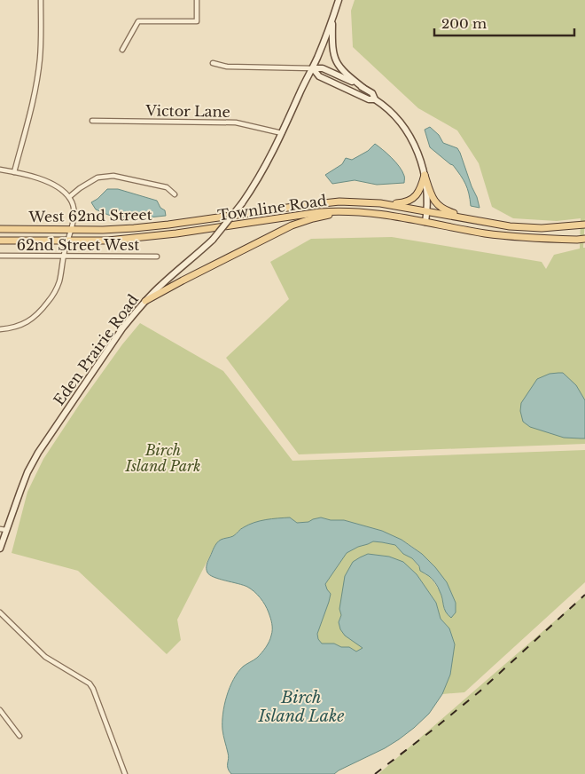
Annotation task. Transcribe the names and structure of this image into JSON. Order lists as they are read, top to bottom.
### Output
{
  "streets": {
    "main road": ["Townline Road", "West 62nd Street", "Eden Prairie Road"],
    "street": ["Victor Lane", "62nd Street West"]
  },
  "crossings": [
    ["Victor Lane", "Eden Prairie Road"]
  ],
  "water": ["Birch Island Lake"],
  "parks": ["Birch Island Park"],
  "scale_bar": "200 m"
}
